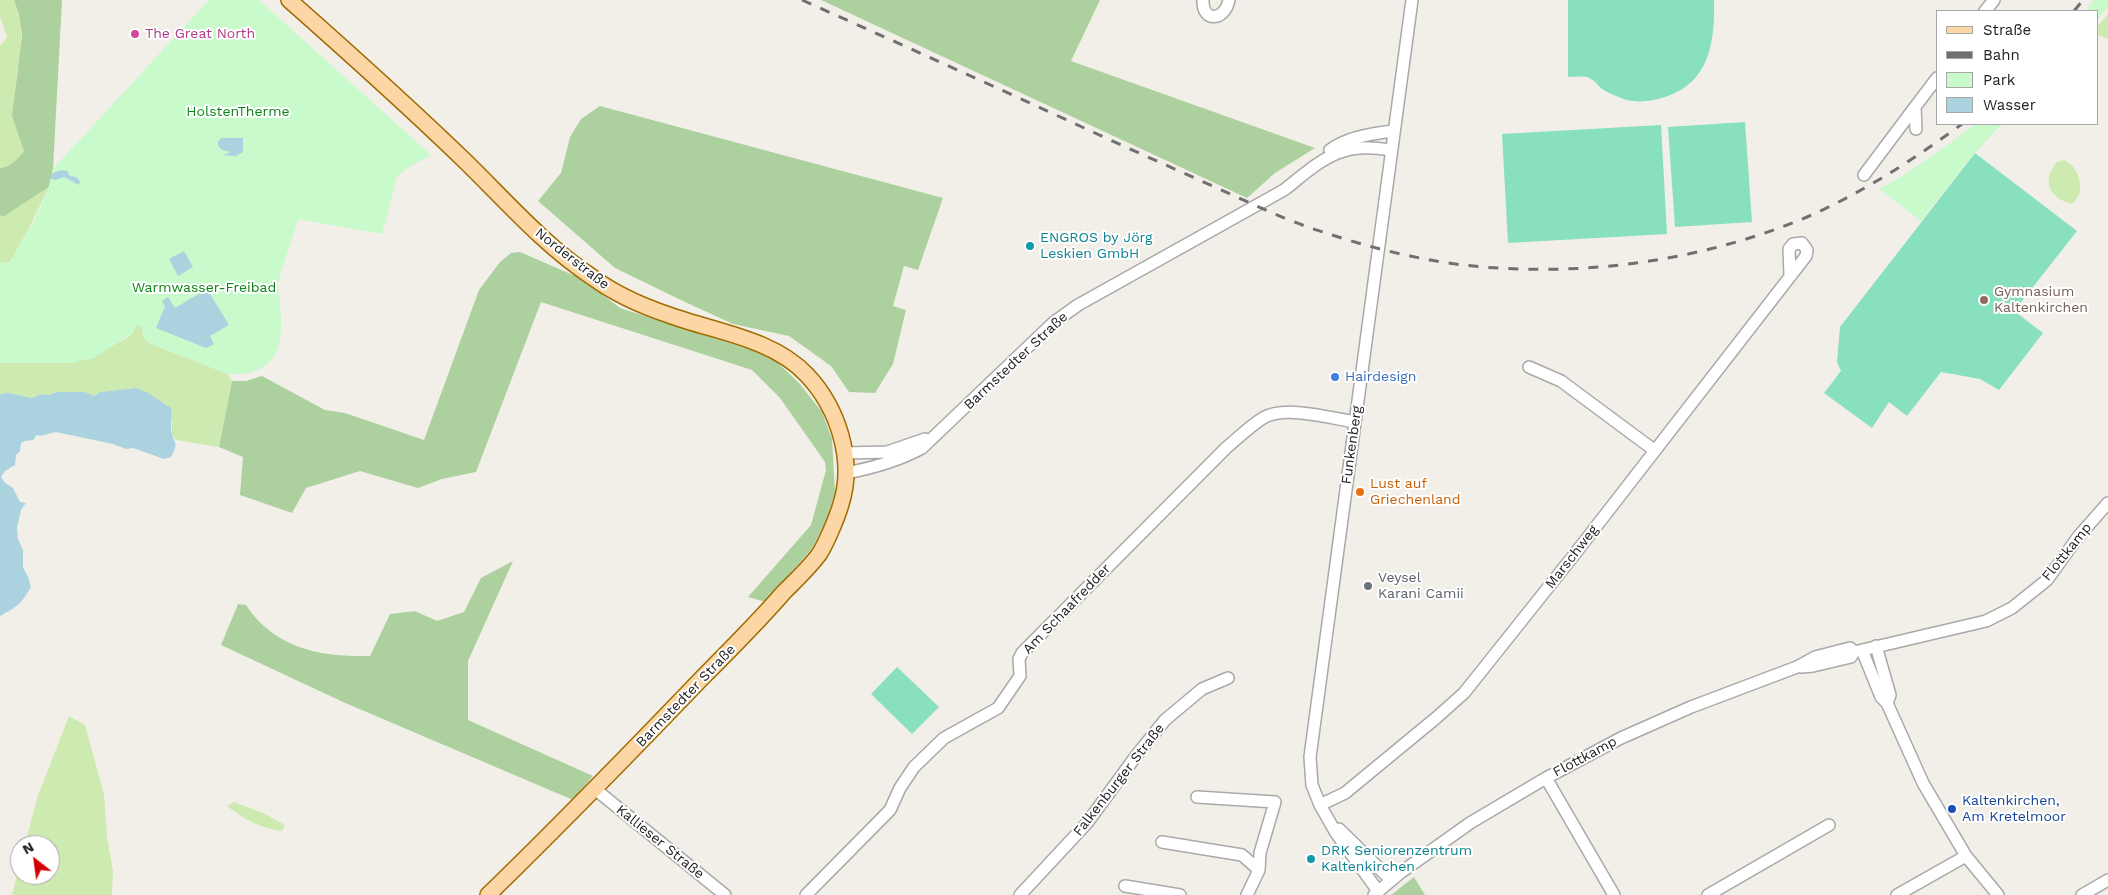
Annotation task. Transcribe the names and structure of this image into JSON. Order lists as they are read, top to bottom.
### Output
{
  "streets": {
    "main road": ["Norderstraße", "Barmstedter Straße"],
    "street": [
      "Funkenberg",
      "Flottkamp",
      "Marschweg",
      "Am Schaafredder",
      "Falkenburger Straße",
      "Kallieser Straße"
    ]
  },
  "crossings": [
    ["Norderstraße", "Barmstedter Straße"],
    ["Barmstedter Straße", "Funkenberg"],
    ["Barmstedter Straße", "Kallieser Straße"],
    ["Funkenberg", "Flottkamp"],
    ["Funkenberg", "Marschweg"],
    ["Funkenberg", "Am Schaafredder"]
  ],
  "parks": ["HolstenTherme", "Warmwasser-Freibad"],
  "places": [
    "The Great North",
    "ENGROS by Jörg Leskien GmbH",
    "Gymnasium Kaltenkirchen",
    "Hairdesign",
    "Lust auf Griechenland",
    "Veysel Karani Camii",
    "Kaltenkirchen, Am Kretelmoor",
    "DRK Seniorenzentrum Kaltenkirchen"
  ],
  "legend": [
    "Straße",
    "Bahn",
    "Park",
    "Wasser"
  ],
  "north": "top left"
}
